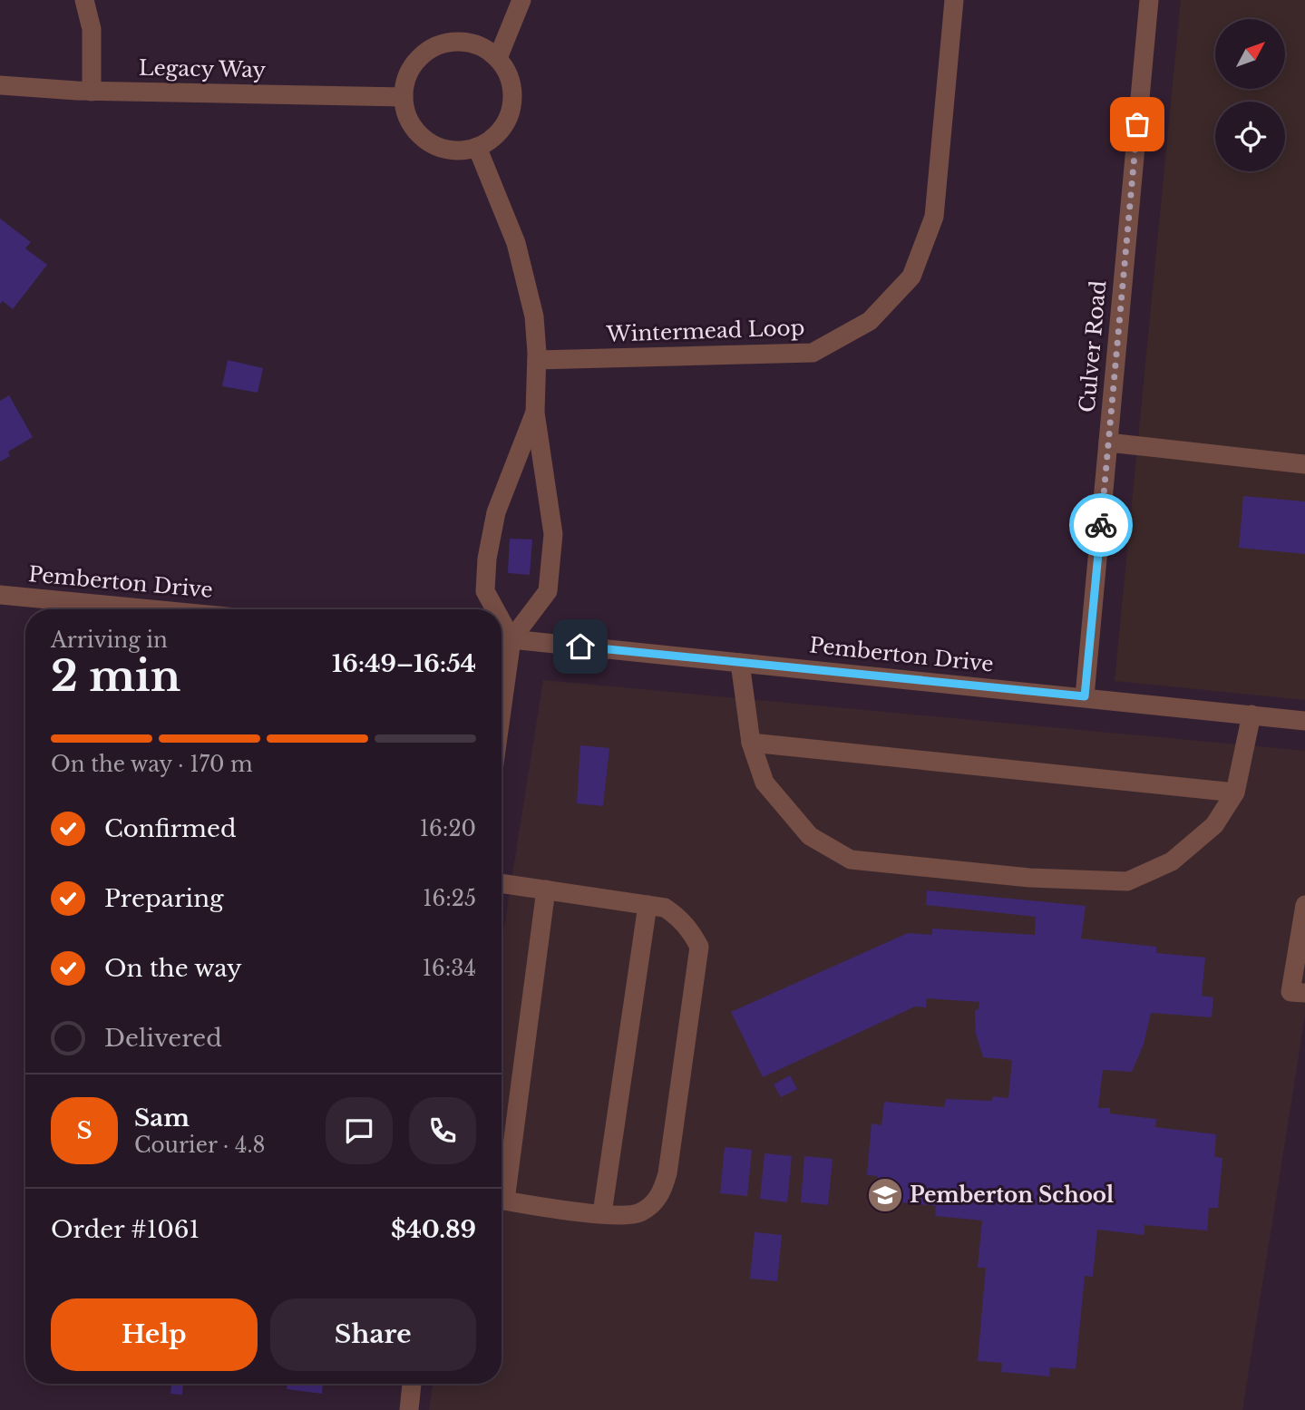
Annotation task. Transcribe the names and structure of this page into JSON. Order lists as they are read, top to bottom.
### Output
{
  "streets": {
    "street": [
      "Legacy Way",
      "Wintermead Loop",
      "Culver Road",
      "Pemberton Drive"
    ]
  },
  "crossings": [
    ["Culver Road", "Pemberton Drive"]
  ],
  "places": {
    "school or university": ["Pemberton School"]
  },
  "north": "top right",
  "page": {
    "heading": ["2 min", "Arriving in", "16:49–16:54"],
    "panel": [
      "Sam",
      "Courier · 4.8",
      "Order #1061",
      "$40.89"
    ],
    "bar": "On the way · 170 m",
    "list": [
      ["Confirmed", "16:20"],
      ["Preparing", "16:25"],
      ["On the way", "16:34"],
      "Delivered"
    ],
    "round": "S",
    "buttons": ["Help", "Share"]
  }
}
